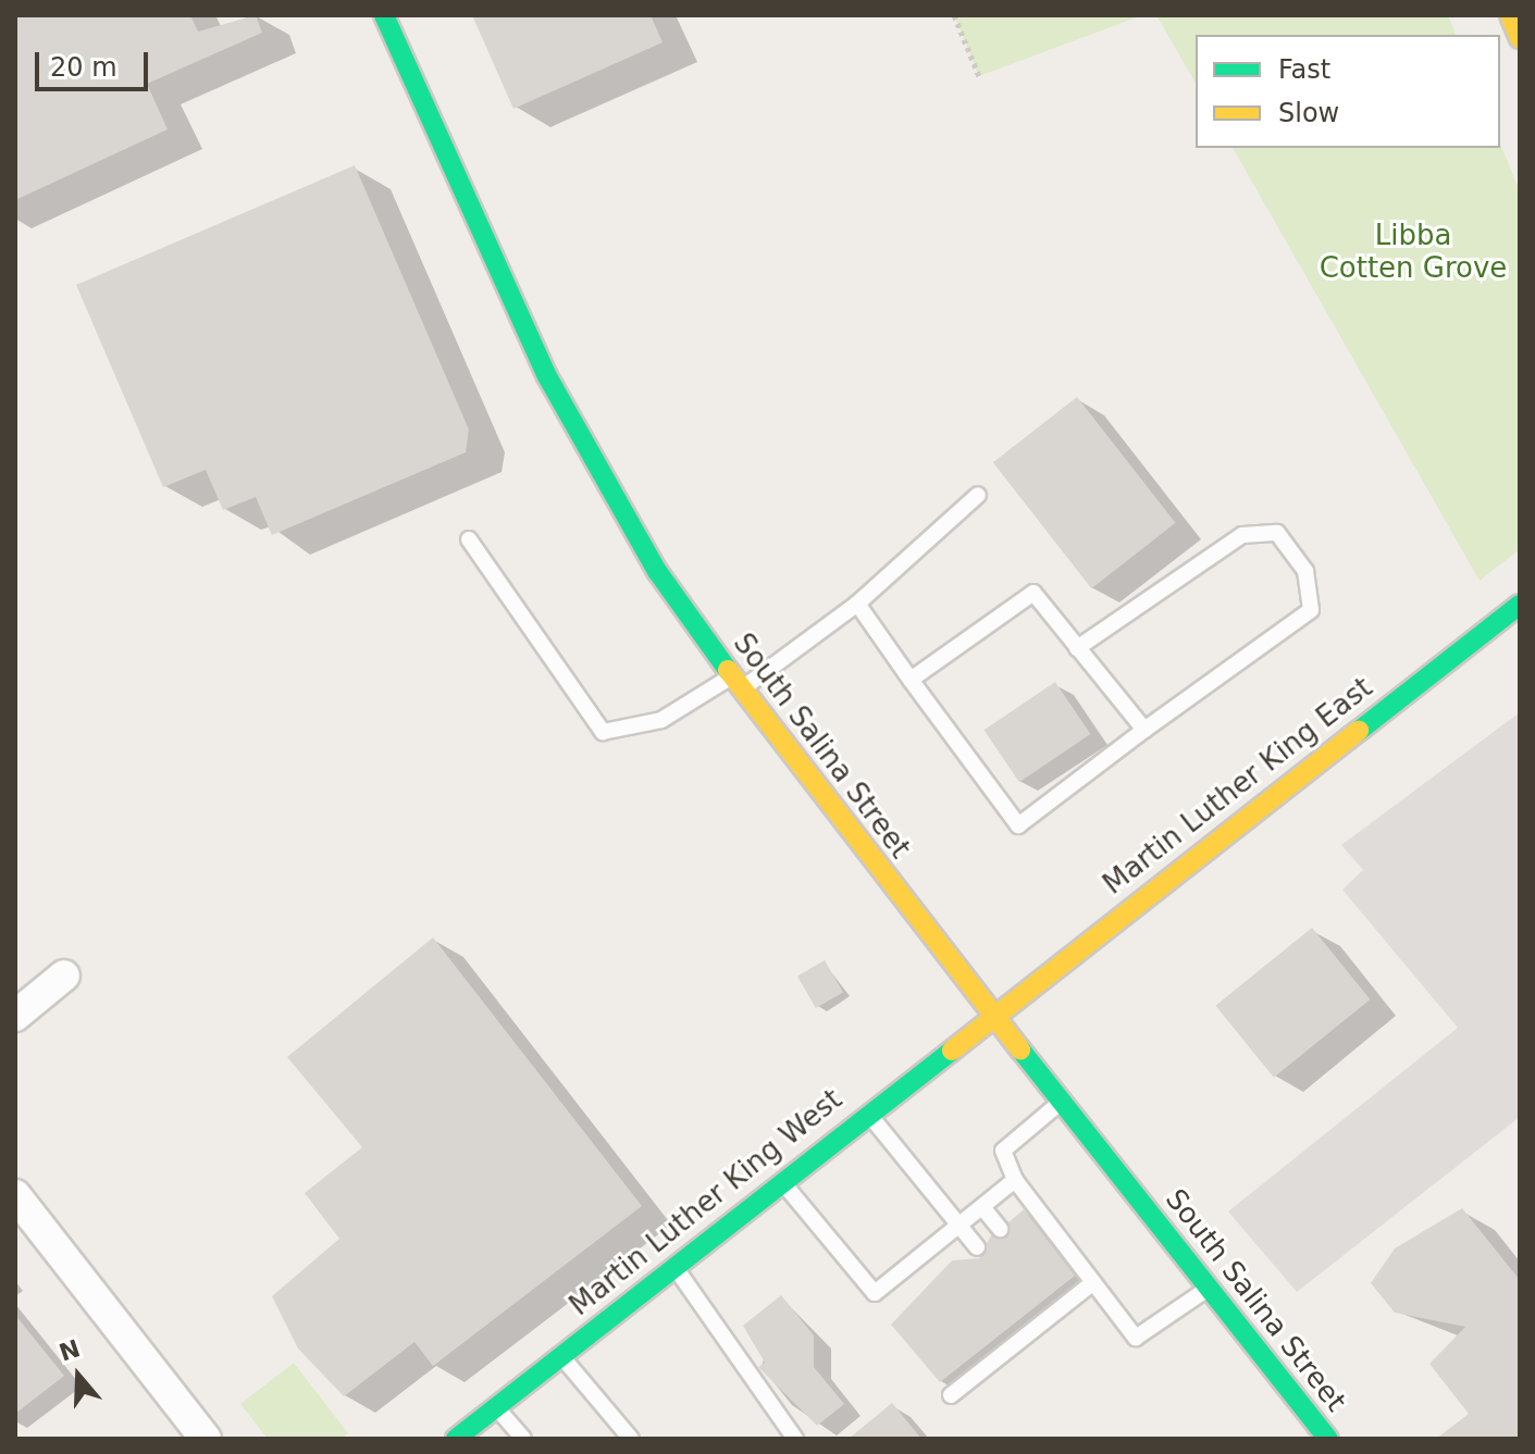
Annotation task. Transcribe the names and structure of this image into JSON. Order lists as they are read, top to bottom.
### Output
{
  "streets": {
    "main road": ["South Salina Street", "Martin Luther King East", "Martin Luther King West"]
  },
  "crossings": [
    ["South Salina Street", "Martin Luther King East"],
    ["South Salina Street", "Martin Luther King West"],
    ["Martin Luther King East", "Martin Luther King West"]
  ],
  "parks": ["Libba Cotten Grove"],
  "legend": ["Fast", "Slow"],
  "scale_bar": "20 m",
  "north": "top"
}
